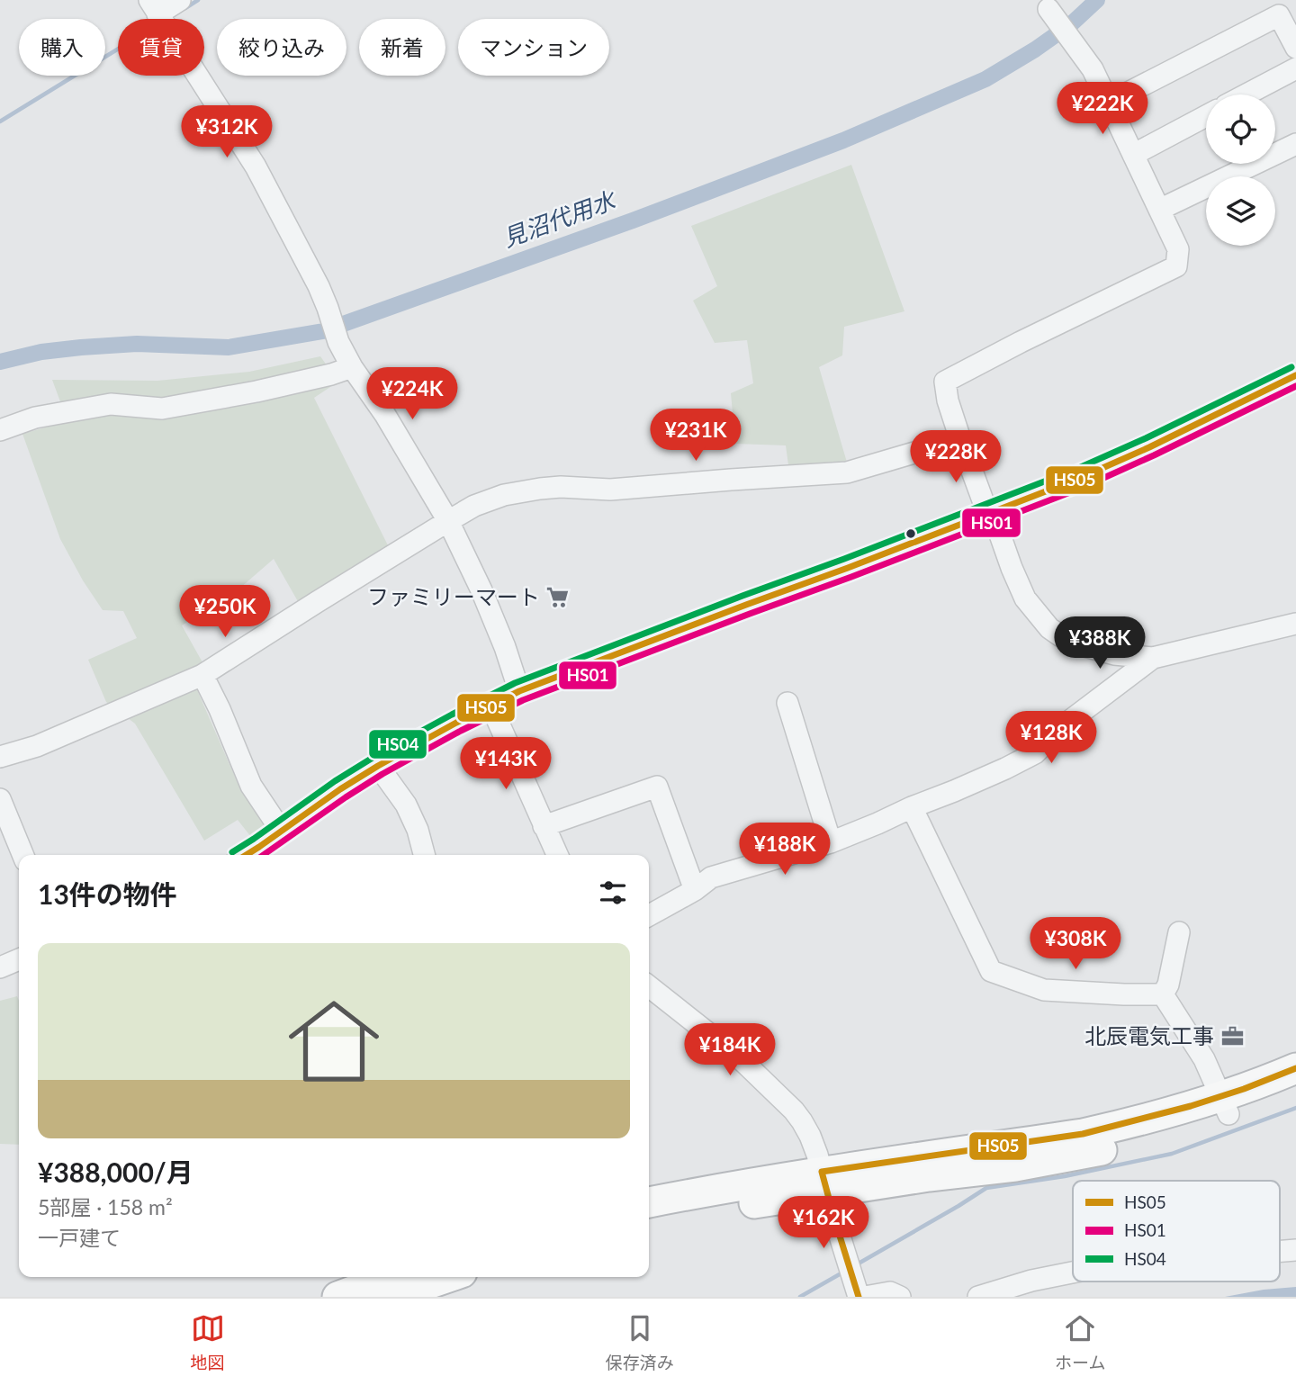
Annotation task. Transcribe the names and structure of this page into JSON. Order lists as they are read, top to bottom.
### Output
{
  "water": ["見沼代用水"],
  "places": {
    "supermarket": ["ファミリーマート"],
    "office": ["北辰電気工事"]
  },
  "lines": ["transit line HS04", "transit line HS05", "transit line HS01"],
  "legend": ["HS05", "HS01", "HS04"],
  "page": {
    "chip": [
      "購入",
      "賃貸",
      "絞り込み",
      "新着",
      "マンション"
    ],
    "price": [
      "¥222K",
      "¥312K",
      "¥224K",
      "¥231K",
      "¥228K",
      "¥250K",
      "¥388K",
      "¥128K",
      "¥143K",
      "¥188K",
      "¥308K",
      "¥184K",
      "¥162K"
    ],
    "heading": "13件の物件",
    "list": [
      {
        "name": "¥388,000/月",
        "note": "5部屋 · 158 m² · 一戸建て"
      }
    ],
    "tabs": ["地図", "保存済み", "ホーム"]
  }
}
